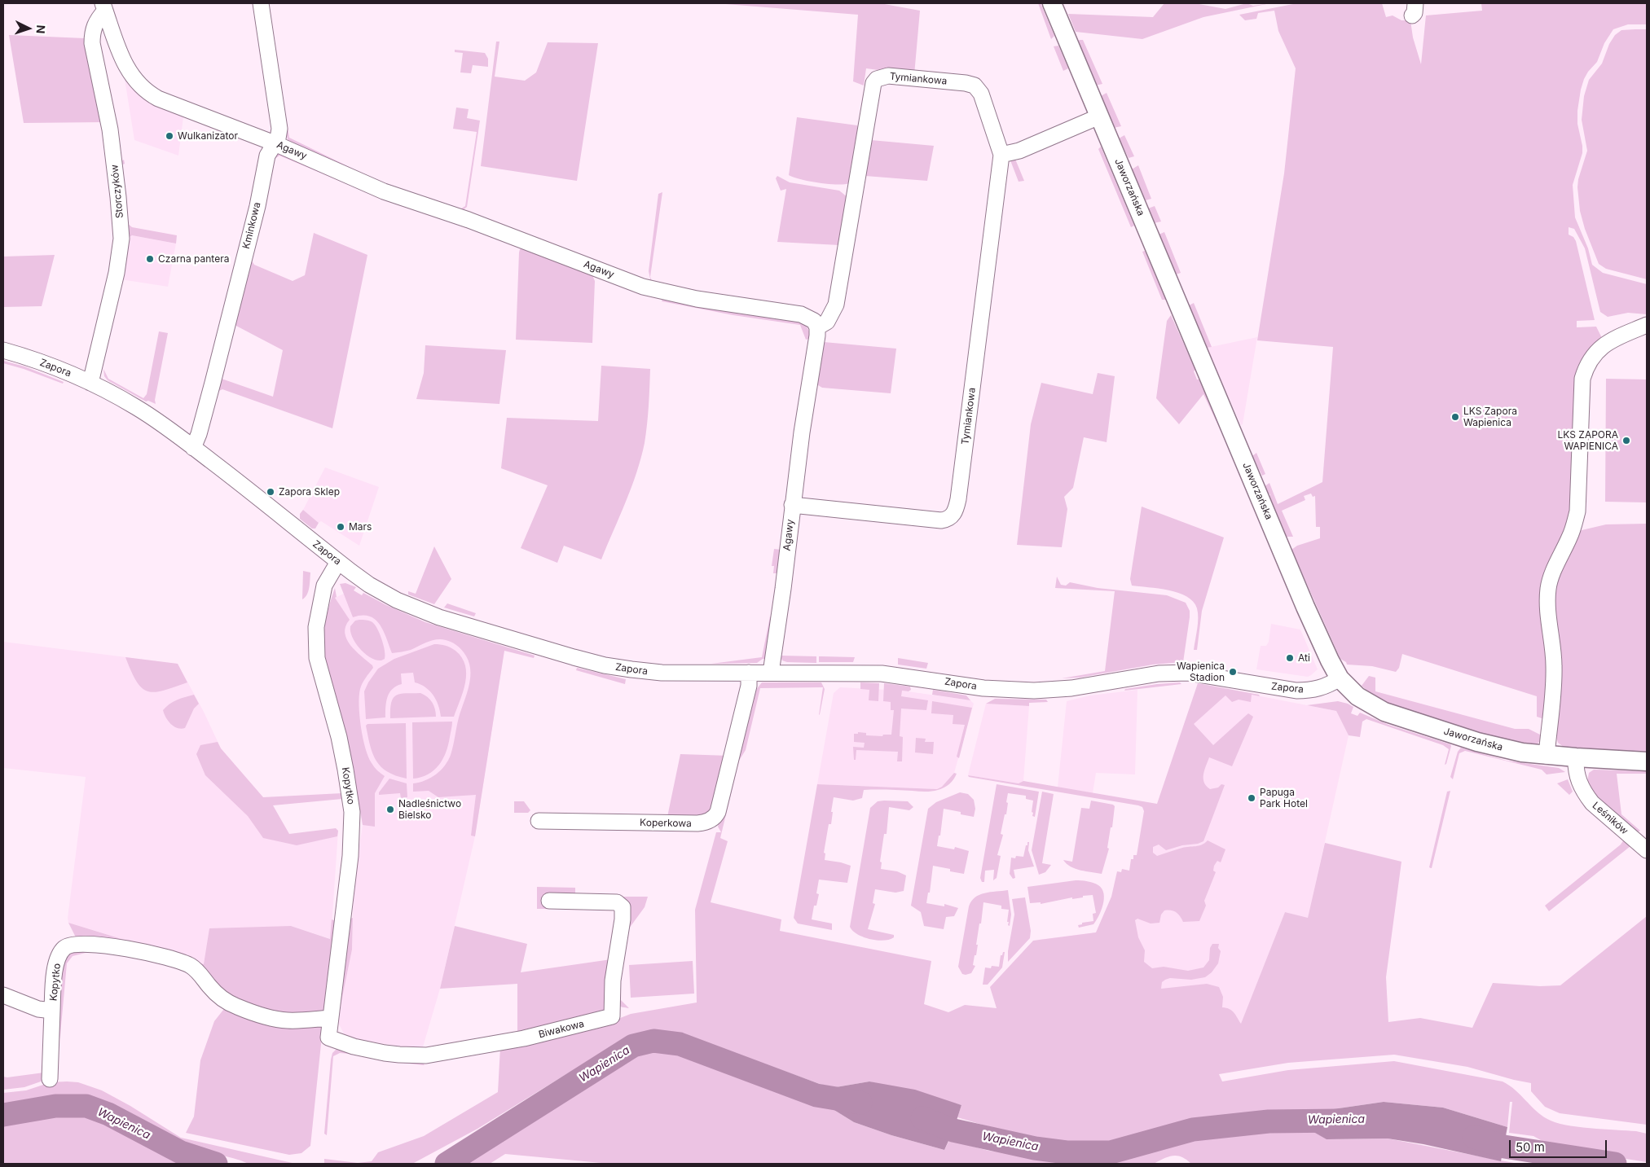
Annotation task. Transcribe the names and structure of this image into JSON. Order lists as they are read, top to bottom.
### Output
{
  "streets": {
    "street": [
      "Tymiankowa",
      "Agawy",
      "Jaworzańska",
      "Storczyków",
      "Kminkowa",
      "Zapora",
      "Kopytko",
      "Leśników",
      "Koperkowa",
      "Biwakowa"
    ]
  },
  "crossings": [
    ["Tymiankowa", "Agawy"],
    ["Agawy", "Storczyków"],
    ["Agawy", "Kminkowa"],
    ["Agawy", "Zapora"],
    ["Jaworzańska", "Zapora"],
    ["Jaworzańska", "Leśników"],
    ["Storczyków", "Zapora"],
    ["Kminkowa", "Zapora"],
    ["Zapora", "Kopytko"],
    ["Zapora", "Koperkowa"],
    ["Kopytko", "Biwakowa"]
  ],
  "water": ["Wapienica"],
  "places": [
    "Wulkanizator",
    "Czarna pantera",
    "LKS Zapora Wapienica",
    "LKS ZAPORA WAPIENICA",
    "Zapora Sklep",
    "Mars",
    "Ati",
    "Wapienica Stadion",
    "Papuga Park Hotel",
    "Nadleśnictwo Bielsko"
  ],
  "scale_bar": "50 m",
  "north": "right"
}
